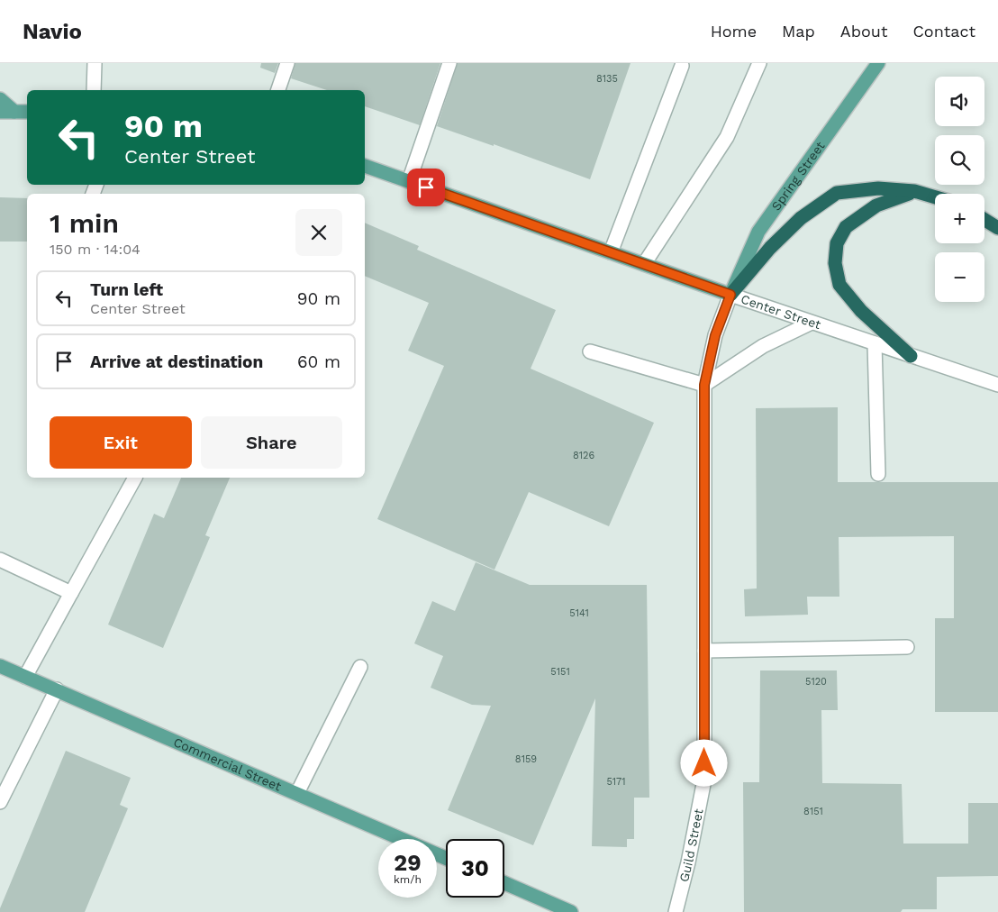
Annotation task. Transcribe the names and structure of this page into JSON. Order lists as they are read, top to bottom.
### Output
{
  "streets": {
    "main road": ["Spring Street", "Center Street", "Commercial Street"],
    "street": ["Guild Street"]
  },
  "crossings": [
    ["Spring Street", "Center Street"],
    ["Spring Street", "Guild Street"],
    ["Center Street", "Guild Street"]
  ],
  "house_numbers": [
    "8135",
    "8126",
    "5141",
    "5151",
    "5120",
    "8159",
    "5171",
    "8151"
  ],
  "page": {
    "header": "Navio",
    "nav": [
      "Home",
      "Map",
      "About",
      "Contact"
    ],
    "map_buttons": ["+", "−"],
    "turn": ["90 m", "Center Street"],
    "heading": ["1 min", "150 m · 14:04"],
    "list": [
      {
        "name": "Turn left",
        "note": "Center Street",
        "value": "90 m"
      },
      {
        "name": "Arrive at destination",
        "value": "60 m"
      }
    ],
    "buttons": ["Exit", "Share"],
    "speed": "29 km/h",
    "limit": "30"
  }
}
